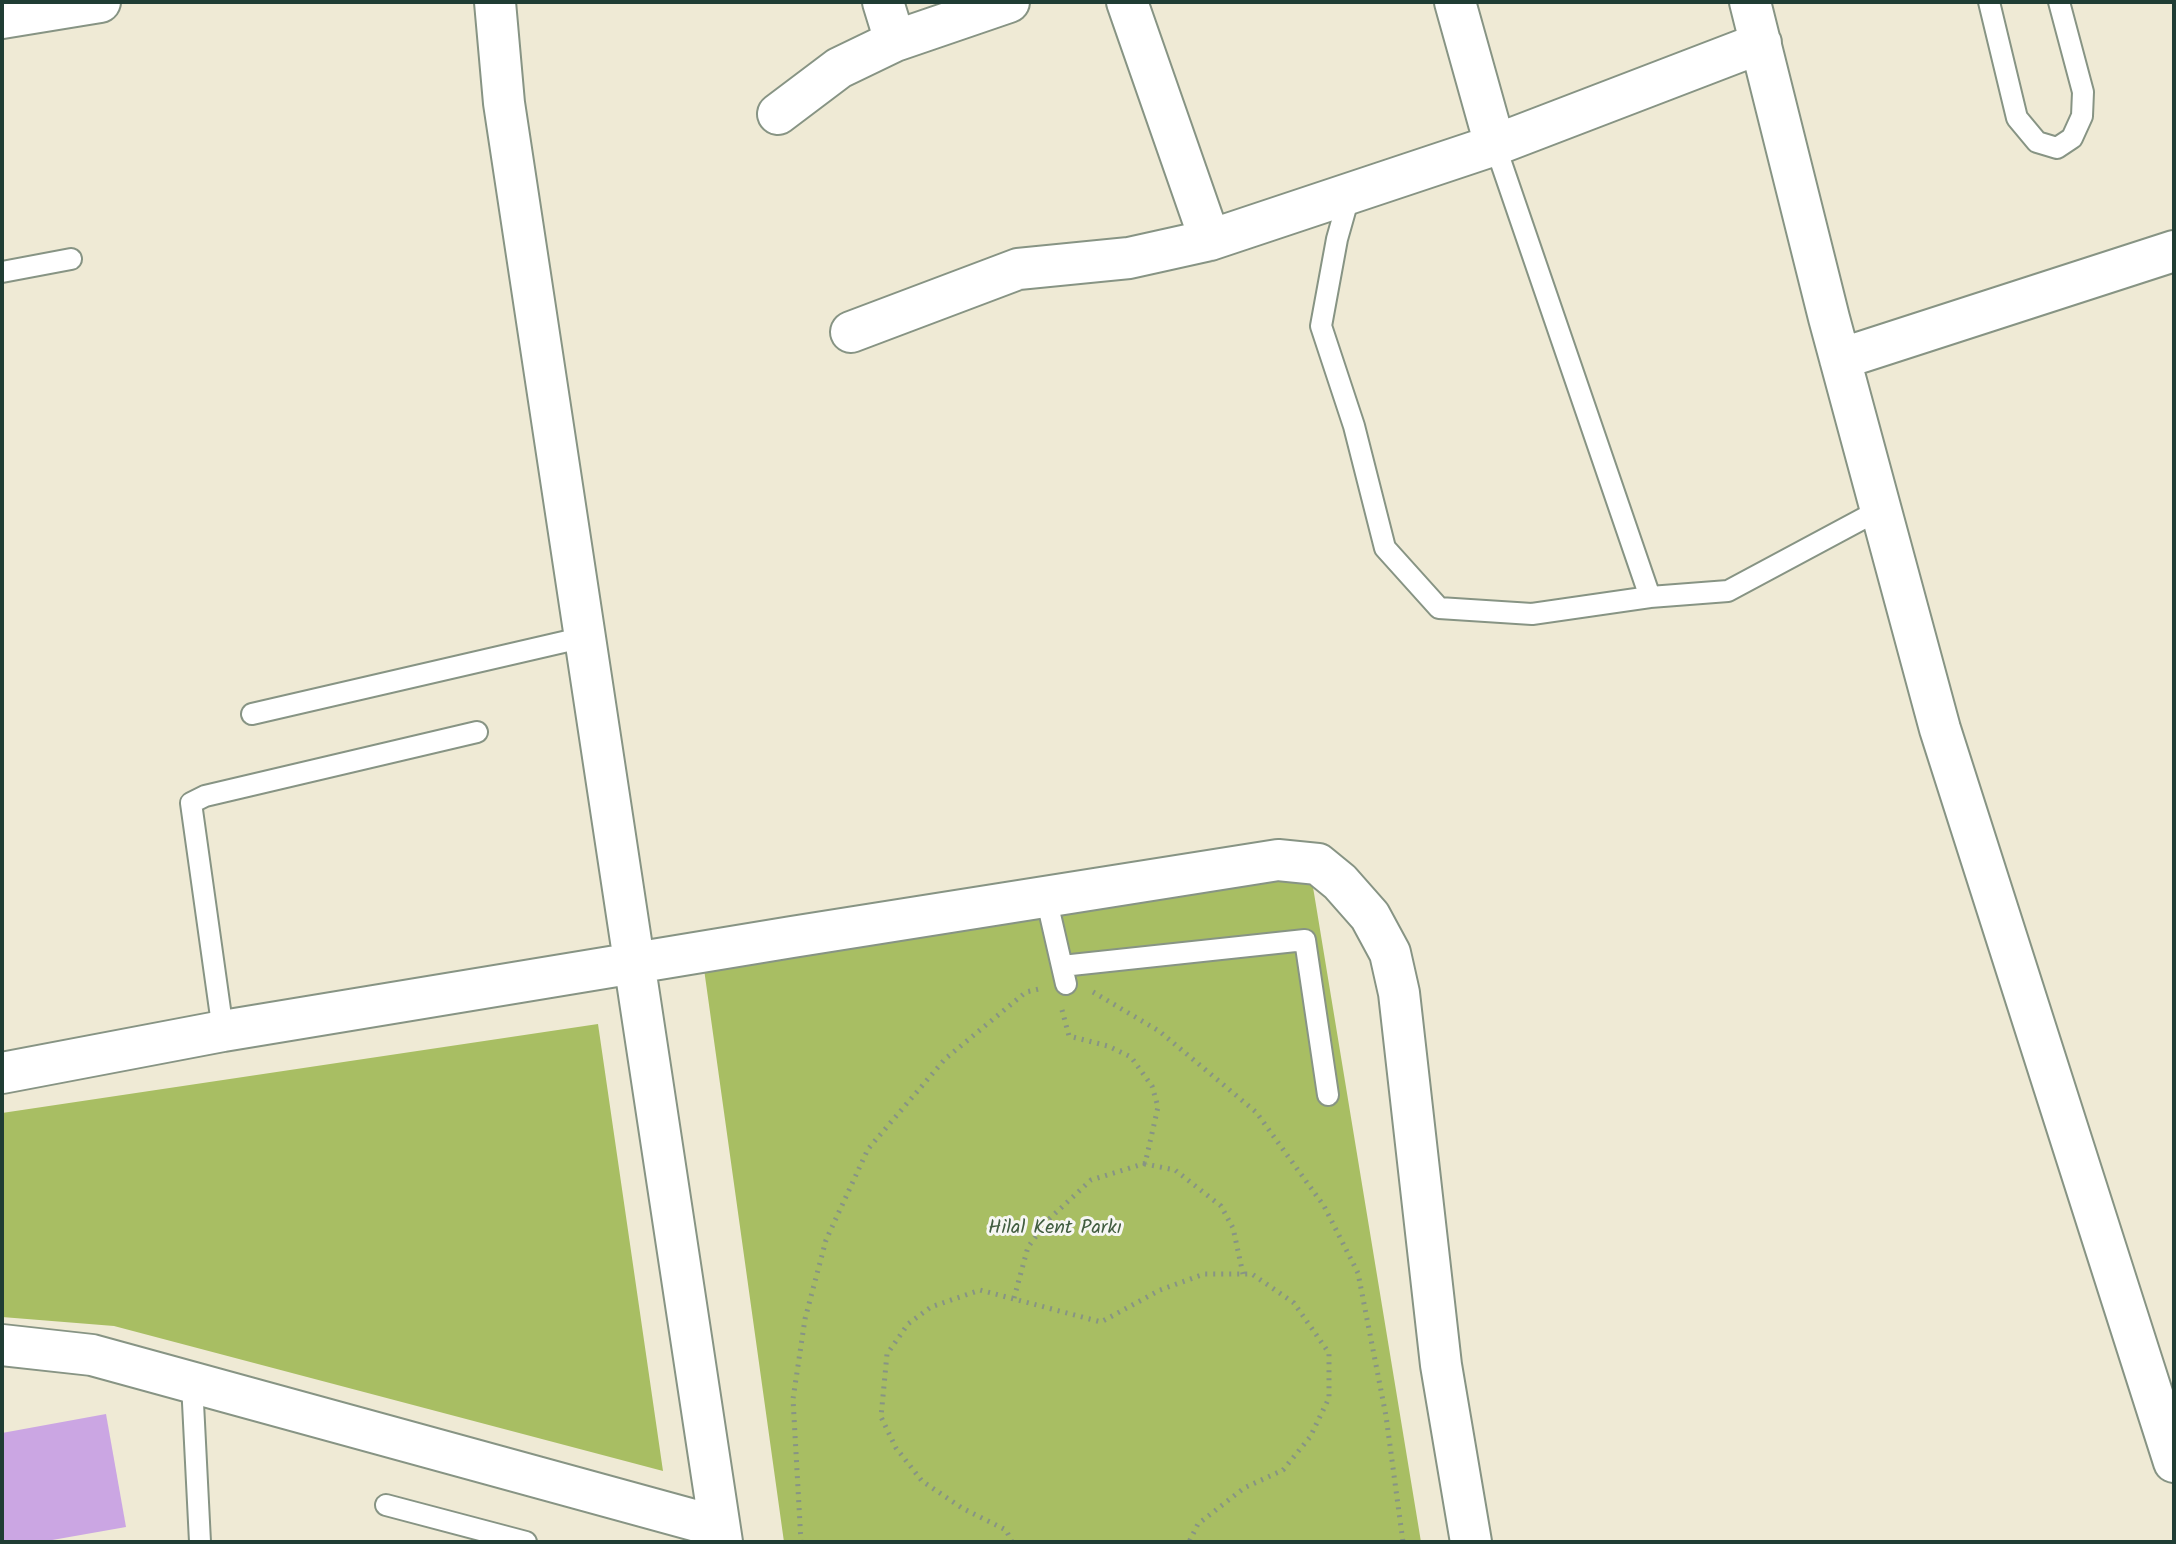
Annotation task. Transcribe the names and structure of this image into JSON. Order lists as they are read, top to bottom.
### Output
{
  "parks": ["Hilal Kent Parkı"]
}
